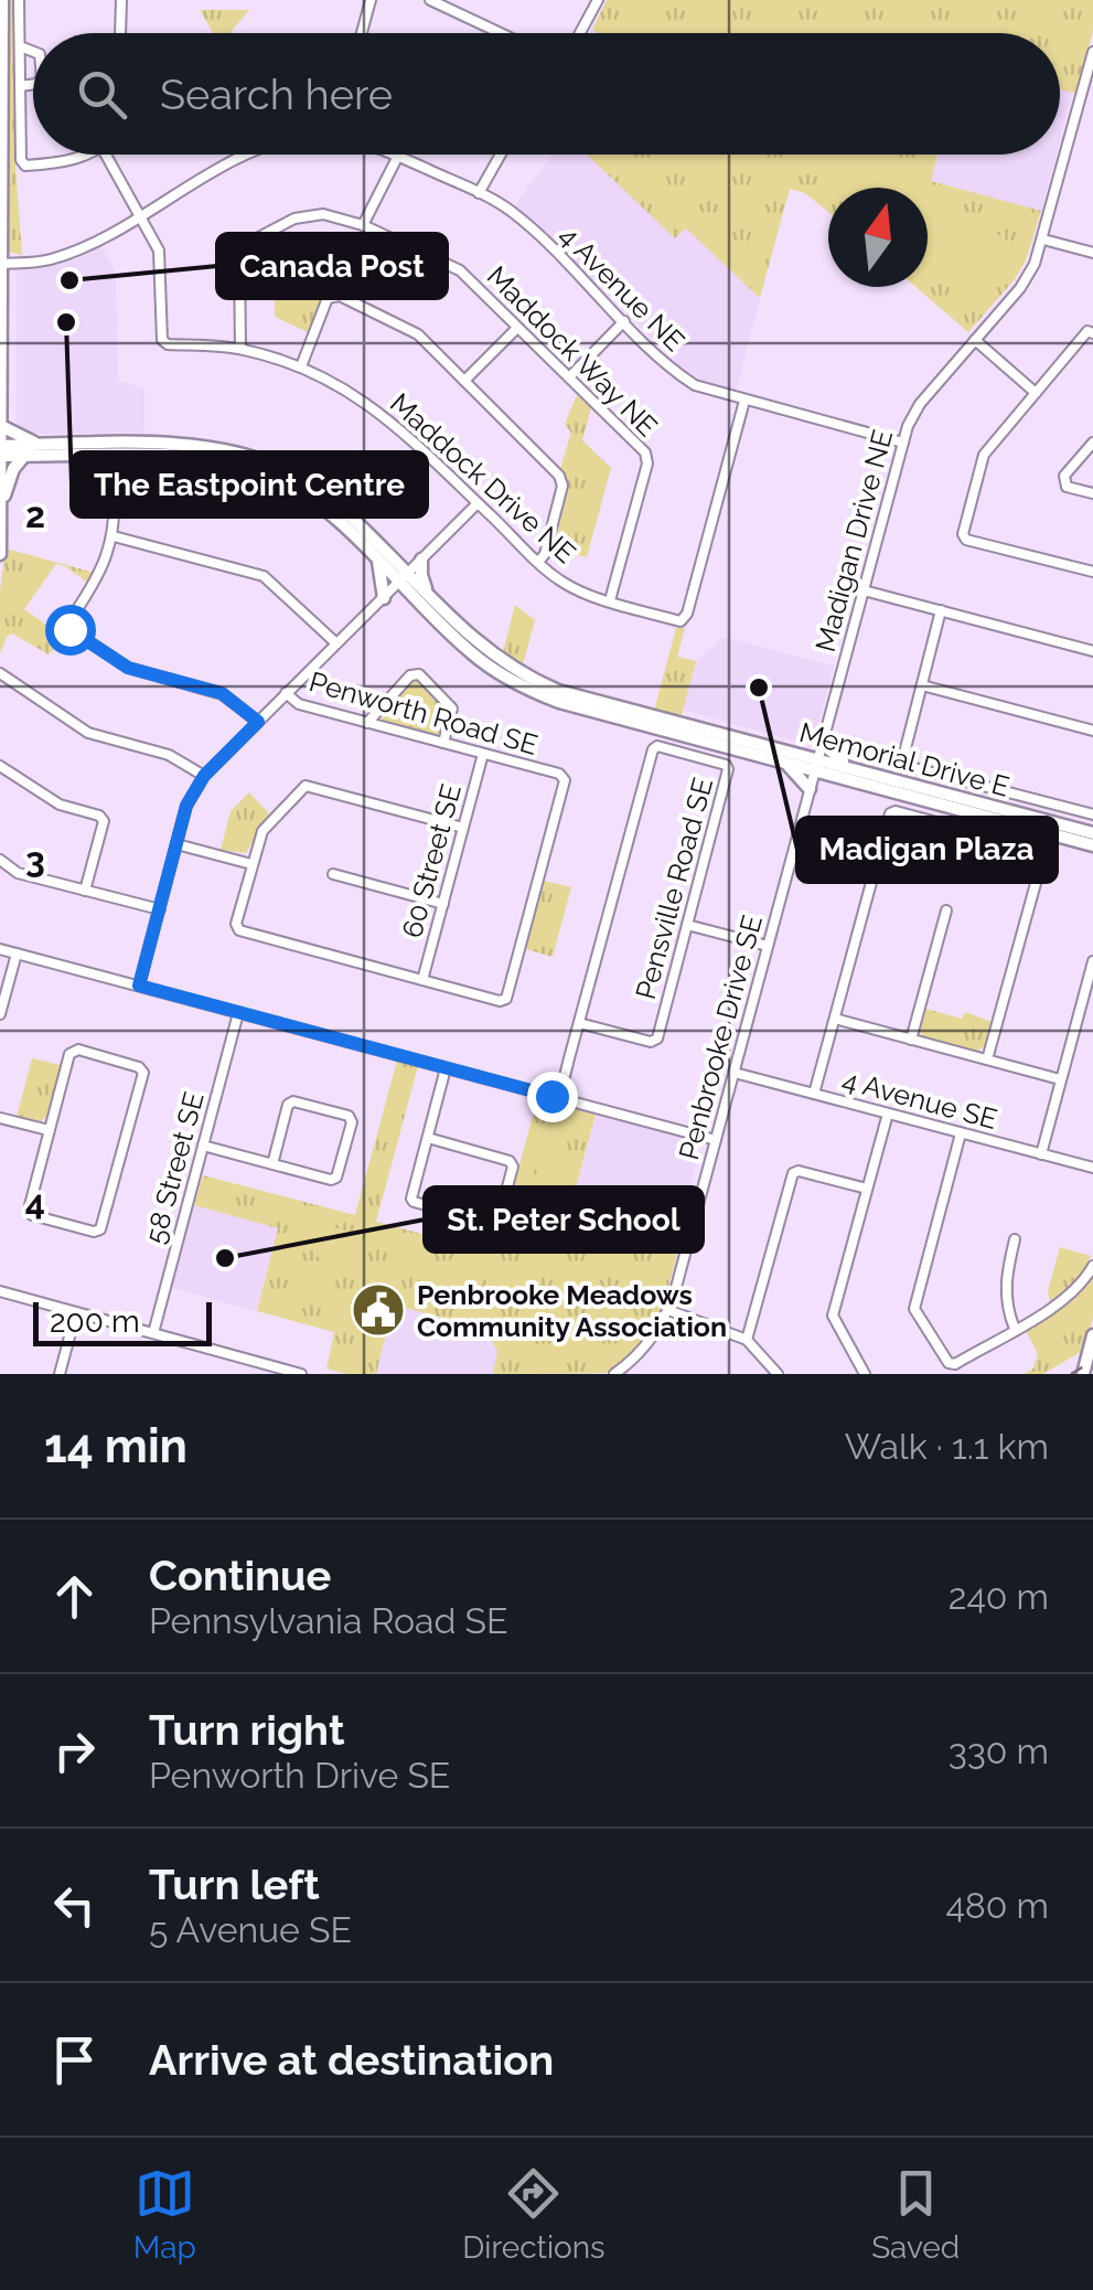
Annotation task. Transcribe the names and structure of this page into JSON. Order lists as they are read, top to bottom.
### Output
{
  "streets": {
    "main road": ["Memorial Drive E"],
    "street": [
      "4 Avenue NE",
      "Maddock Way NE",
      "Maddock Drive NE",
      "Madigan Drive NE",
      "Penworth Road SE",
      "60 Street SE",
      "Pensville Road SE",
      "Penbrooke Drive SE",
      "4 Avenue SE",
      "58 Street SE"
    ]
  },
  "crossings": [
    ["4 Avenue NE", "Maddock Drive NE"],
    ["4 Avenue NE", "Madigan Drive NE"],
    ["Maddock Way NE", "Maddock Drive NE"],
    ["Madigan Drive NE", "Memorial Drive E"],
    ["Madigan Drive NE", "Penbrooke Drive SE"],
    ["Penworth Road SE", "60 Street SE"],
    ["Memorial Drive E", "Penbrooke Drive SE"],
    ["Penbrooke Drive SE", "4 Avenue SE"]
  ],
  "places": {
    "other": [
      "Canada Post",
      "The Eastpoint Centre",
      "Madigan Plaza",
      "St. Peter School"
    ],
    "public building": ["Penbrooke Meadows Community Association"]
  },
  "scale_bar": "200 m",
  "north": "top",
  "page": {
    "search": "Search here",
    "scale": "200 m",
    "heading": ["14 min", "Walk · 1.1 km"],
    "list": [
      ["Continue", "Pennsylvania Road SE", "240 m"],
      ["Turn right", "Penworth Drive SE", "330 m"],
      ["Turn left", "5 Avenue SE", "480 m"],
      "Arrive at destination"
    ],
    "nav": ["Map", "Directions", "Saved"]
  },
  "grid": {
    "rows": ["2", "3", "4"]
  }
}
